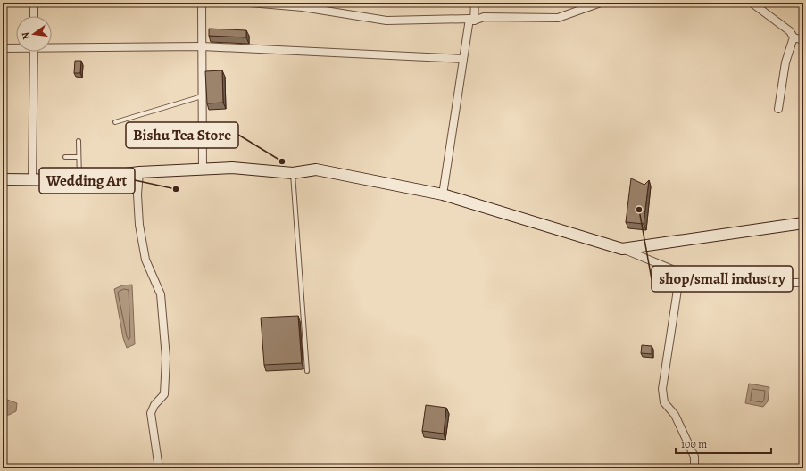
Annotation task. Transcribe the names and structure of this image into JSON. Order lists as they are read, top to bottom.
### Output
{
  "places": ["Bishu Tea Store", "Wedding Art", "shop/small industry"],
  "scale_bar": "100 m",
  "north": "left"
}
